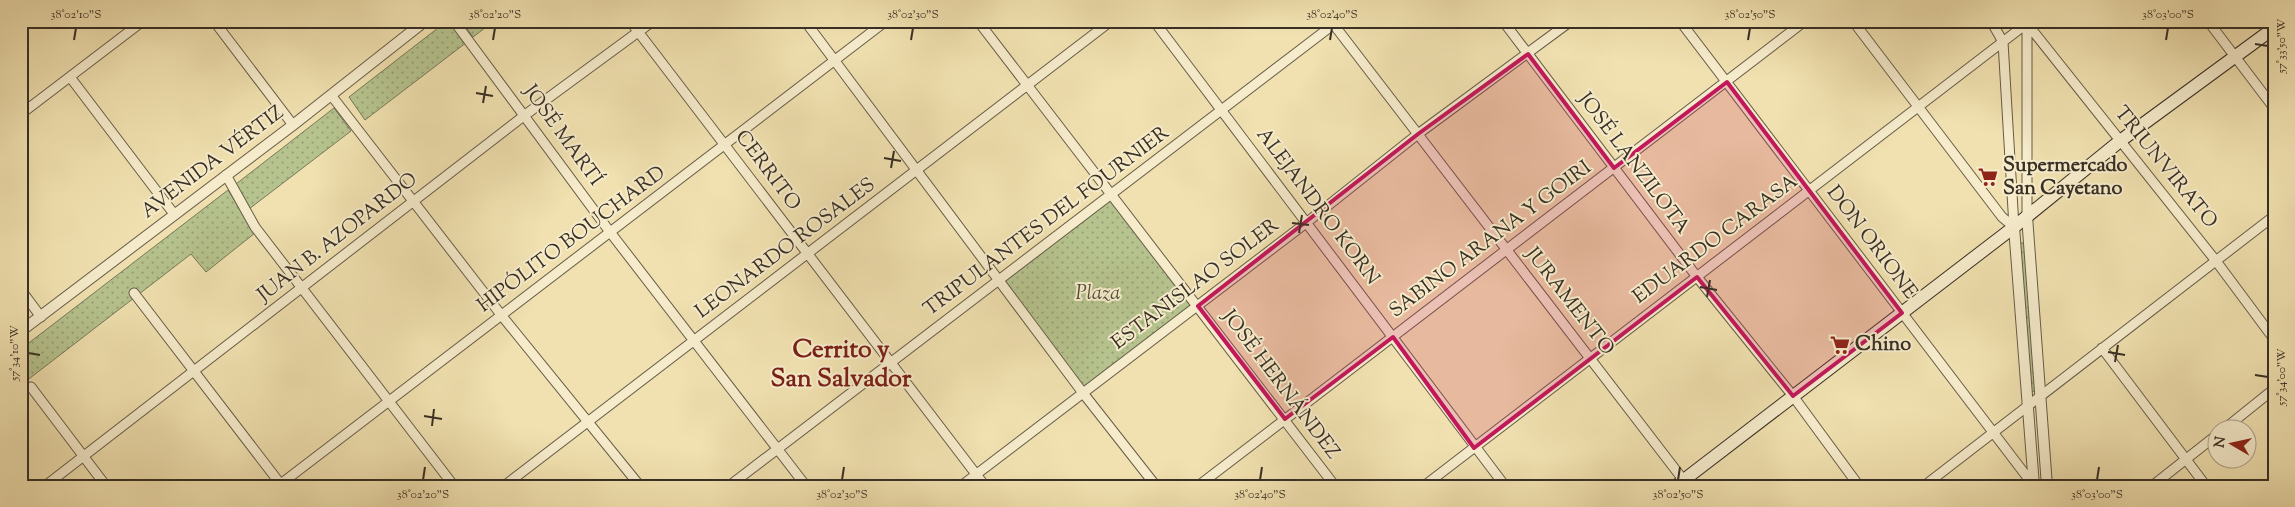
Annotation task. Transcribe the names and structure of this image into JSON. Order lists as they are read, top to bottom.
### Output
{
  "streets": {
    "street": [
      "JOSÉ MARTÍ",
      "AVENIDA VÉRTIZ",
      "JOSÉ LANZILOTA",
      "TRIUNVIRATO",
      "CERRITO",
      "ALEJANDRO KORN",
      "TRIPULANTES DEL FOURNIER",
      "JUAN B. AZOPARDO",
      "HIPÓLITO BOUCHARD",
      "SABINO ARANA Y GOIRI",
      "EDUARDO CARASA",
      "DON ORIONE",
      "LEONARDO ROSALES",
      "ESTANISLAO SOLER",
      "JURAMENTO",
      "JOSÉ HERNÁNDEZ"
    ]
  },
  "crossings": [
    ["JOSÉ MARTÍ", "TRIPULANTES DEL FOURNIER"],
    ["JOSÉ MARTÍ", "JUAN B. AZOPARDO"],
    ["JOSÉ MARTÍ", "HIPÓLITO BOUCHARD"],
    ["JOSÉ MARTÍ", "LEONARDO ROSALES"],
    ["JOSÉ LANZILOTA", "SABINO ARANA Y GOIRI"],
    ["JOSÉ LANZILOTA", "EDUARDO CARASA"],
    ["JOSÉ LANZILOTA", "ESTANISLAO SOLER"],
    ["TRIUNVIRATO", "EDUARDO CARASA"],
    ["CERRITO", "TRIPULANTES DEL FOURNIER"],
    ["CERRITO", "JUAN B. AZOPARDO"],
    ["CERRITO", "HIPÓLITO BOUCHARD"],
    ["CERRITO", "LEONARDO ROSALES"],
    ["CERRITO", "ESTANISLAO SOLER"],
    ["ALEJANDRO KORN", "TRIPULANTES DEL FOURNIER"],
    ["ALEJANDRO KORN", "SABINO ARANA Y GOIRI"],
    ["ALEJANDRO KORN", "EDUARDO CARASA"],
    ["ALEJANDRO KORN", "ESTANISLAO SOLER"],
    ["TRIPULANTES DEL FOURNIER", "JURAMENTO"],
    ["TRIPULANTES DEL FOURNIER", "JOSÉ HERNÁNDEZ"],
    ["SABINO ARANA Y GOIRI", "DON ORIONE"],
    ["SABINO ARANA Y GOIRI", "JURAMENTO"],
    ["SABINO ARANA Y GOIRI", "JOSÉ HERNÁNDEZ"],
    ["EDUARDO CARASA", "DON ORIONE"],
    ["EDUARDO CARASA", "JURAMENTO"],
    ["ESTANISLAO SOLER", "JURAMENTO"],
    ["ESTANISLAO SOLER", "JOSÉ HERNÁNDEZ"]
  ],
  "districts": ["Cerrito y San Salvador"],
  "parks": ["Plaza"],
  "places": {
    "supermarket": ["Supermercado San Cayetano", "Chino"]
  },
  "north": "left",
  "coordinates": [
    "38°02'10\"S",
    "38°02'20\"S",
    "38°02'30\"S",
    "38°02'40\"S",
    "38°02'50\"S",
    "38°03'00\"S",
    "57°33'50\"W",
    "57°34'10\"W",
    "57°34'00\"W"
  ]
}
